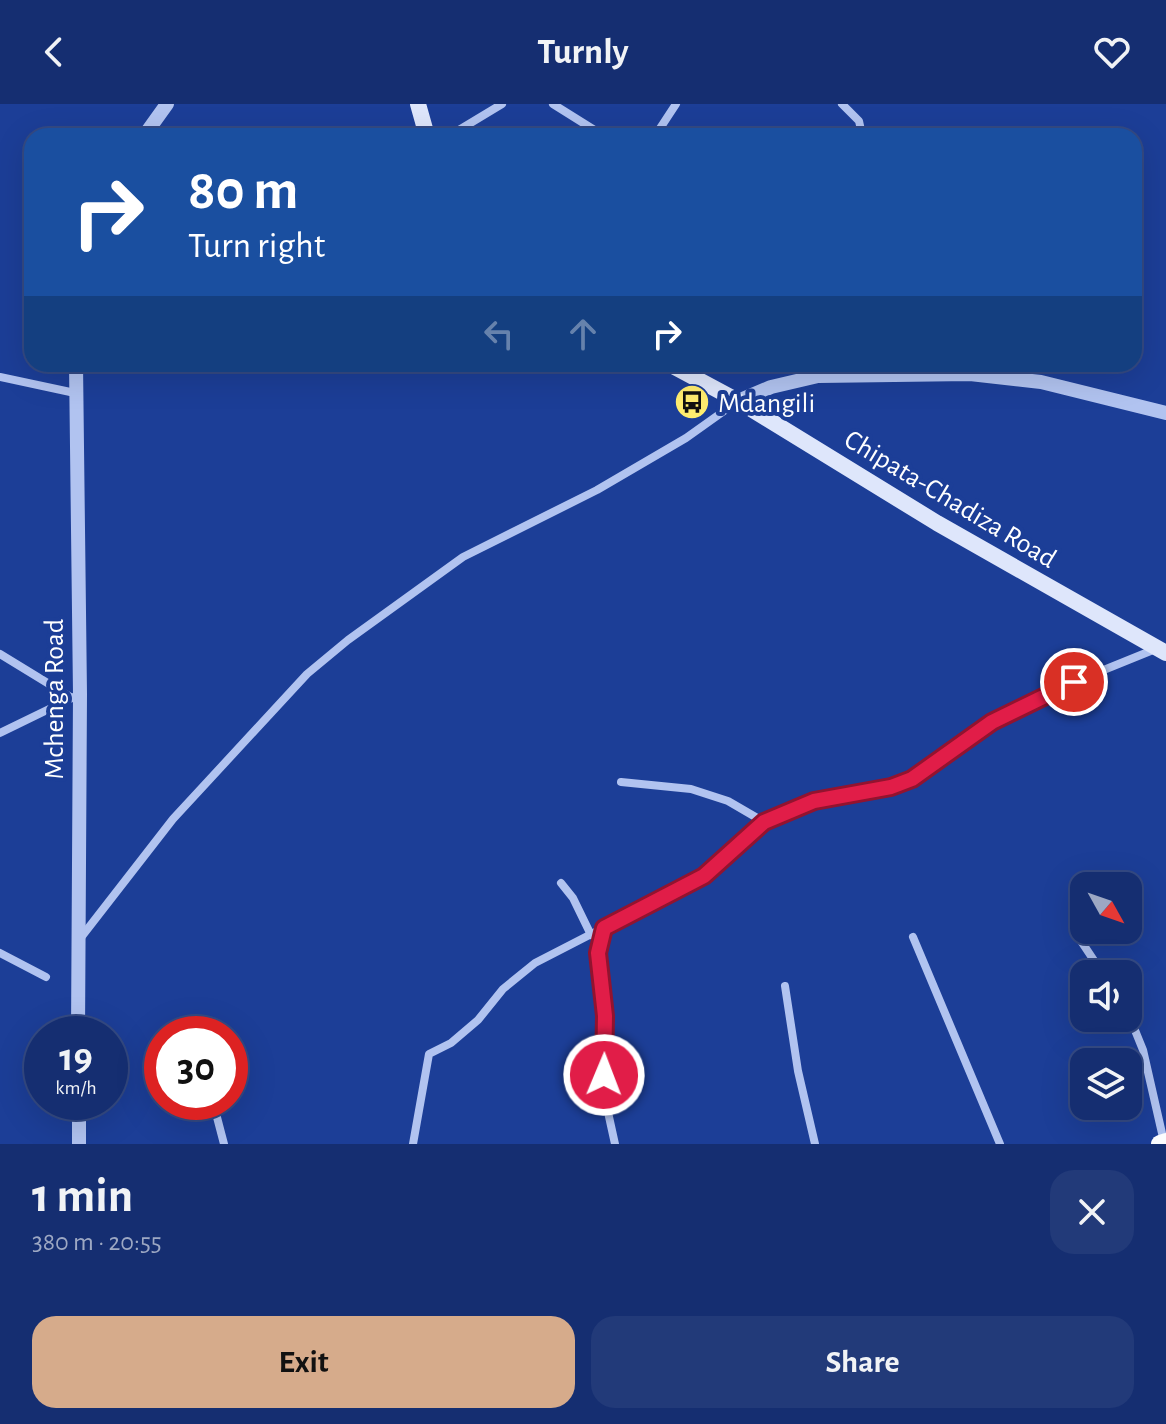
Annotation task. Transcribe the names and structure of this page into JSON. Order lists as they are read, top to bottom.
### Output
{
  "streets": {
    "main road": ["Chipata-Chadiza Road"],
    "street": ["Mchenga Road"]
  },
  "places": {
    "bus stop": ["Mdangili"]
  },
  "north": "bottom right",
  "page": {
    "header": "Turnly",
    "turn": ["80 m", "Turn right"],
    "speed": "19 km/h",
    "limit": "30",
    "heading": ["1 min", "380 m · 20:55"],
    "buttons": ["Exit", "Share"]
  }
}
